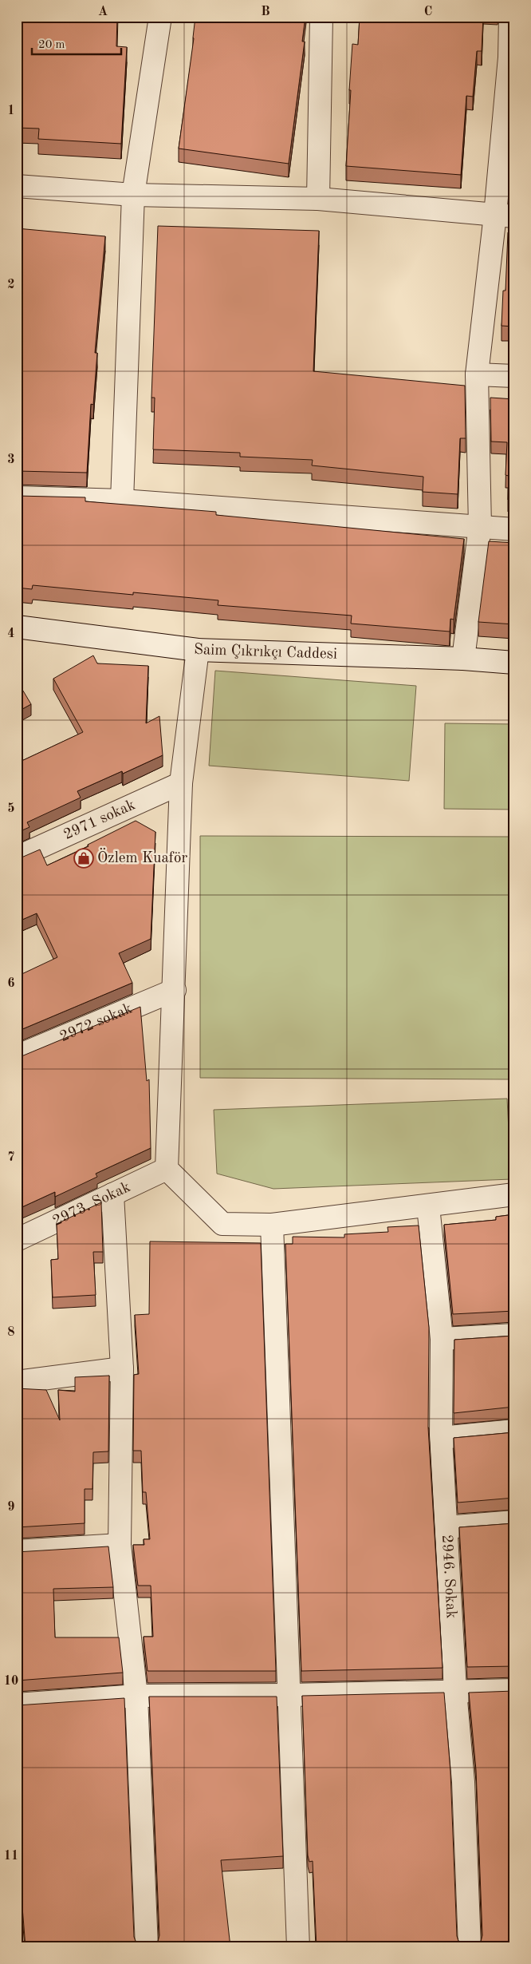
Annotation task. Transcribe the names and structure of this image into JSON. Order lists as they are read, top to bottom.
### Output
{
  "streets": {
    "street": [
      "Saim Çıkrıkçı Caddesi",
      "2971 sokak",
      "2972 sokak",
      "2973. Sokak",
      "2946. Sokak"
    ]
  },
  "places": {
    "shop": ["Özlem Kuaför"]
  },
  "scale_bar": "20 m",
  "grid": {
    "columns": ["A", "B", "C"],
    "rows": [
      "1",
      "2",
      "3",
      "4",
      "5",
      "6",
      "7",
      "8",
      "9",
      "10",
      "11"
    ]
  }
}
